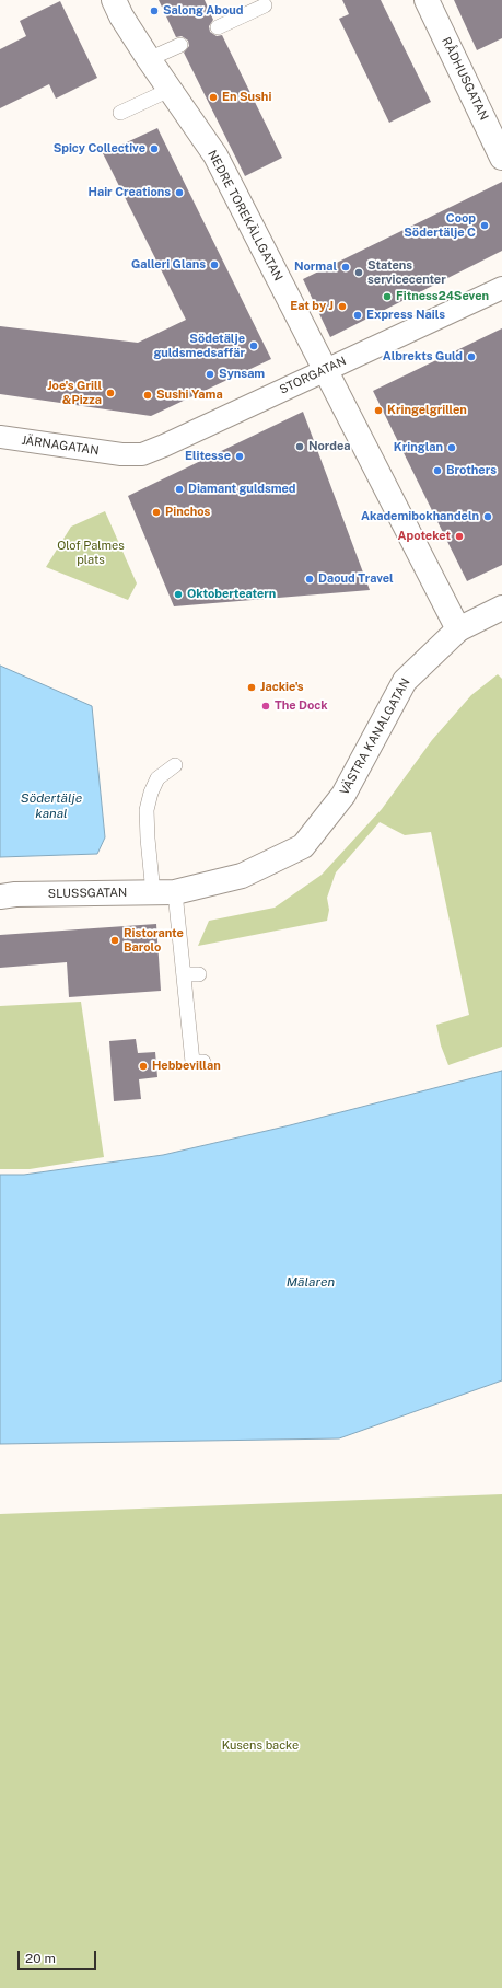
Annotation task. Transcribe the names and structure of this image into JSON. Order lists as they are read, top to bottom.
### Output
{
  "streets": {
    "street": [
      "RÅDHUSGATAN",
      "NEDRE TOREKÄLLGATAN",
      "STORGATAN",
      "JÄRNAGATAN",
      "VÄSTRA KANALGATAN",
      "SLUSSGATAN"
    ]
  },
  "crossings": [
    ["NEDRE TOREKÄLLGATAN", "STORGATAN"],
    ["NEDRE TOREKÄLLGATAN", "VÄSTRA KANALGATAN"],
    ["STORGATAN", "JÄRNAGATAN"],
    ["VÄSTRA KANALGATAN", "SLUSSGATAN"]
  ],
  "water": ["Södertälje kanal", "Mälaren"],
  "parks": ["Olof Palmes plats", "Kusens backe"],
  "places": [
    "Salong Aboud",
    "En Sushi",
    "Spicy Collective",
    "Hair Creations",
    "Coop Södertälje C",
    "Galleri Glans",
    "Normal",
    "Statens servicecenter",
    "Fitness24Seven",
    "Eat by J",
    "Express Nails",
    "Södetälje guldsmedsaffär",
    "Albrekts Guld",
    "Synsam",
    "Joe's Grill &Pizza",
    "Sushi Yama",
    "Kringelgrillen",
    "Nordea",
    "Kringlan",
    "Elitesse",
    "Brothers",
    "Diamant guldsmed",
    "Pinchos",
    "Akademibokhandeln",
    "Apoteket",
    "Daoud Travel",
    "Oktoberteatern",
    "Jackie's",
    "The Dock",
    "Ristorante Barolo",
    "Hebbevillan"
  ],
  "scale_bar": "20 m"
}
